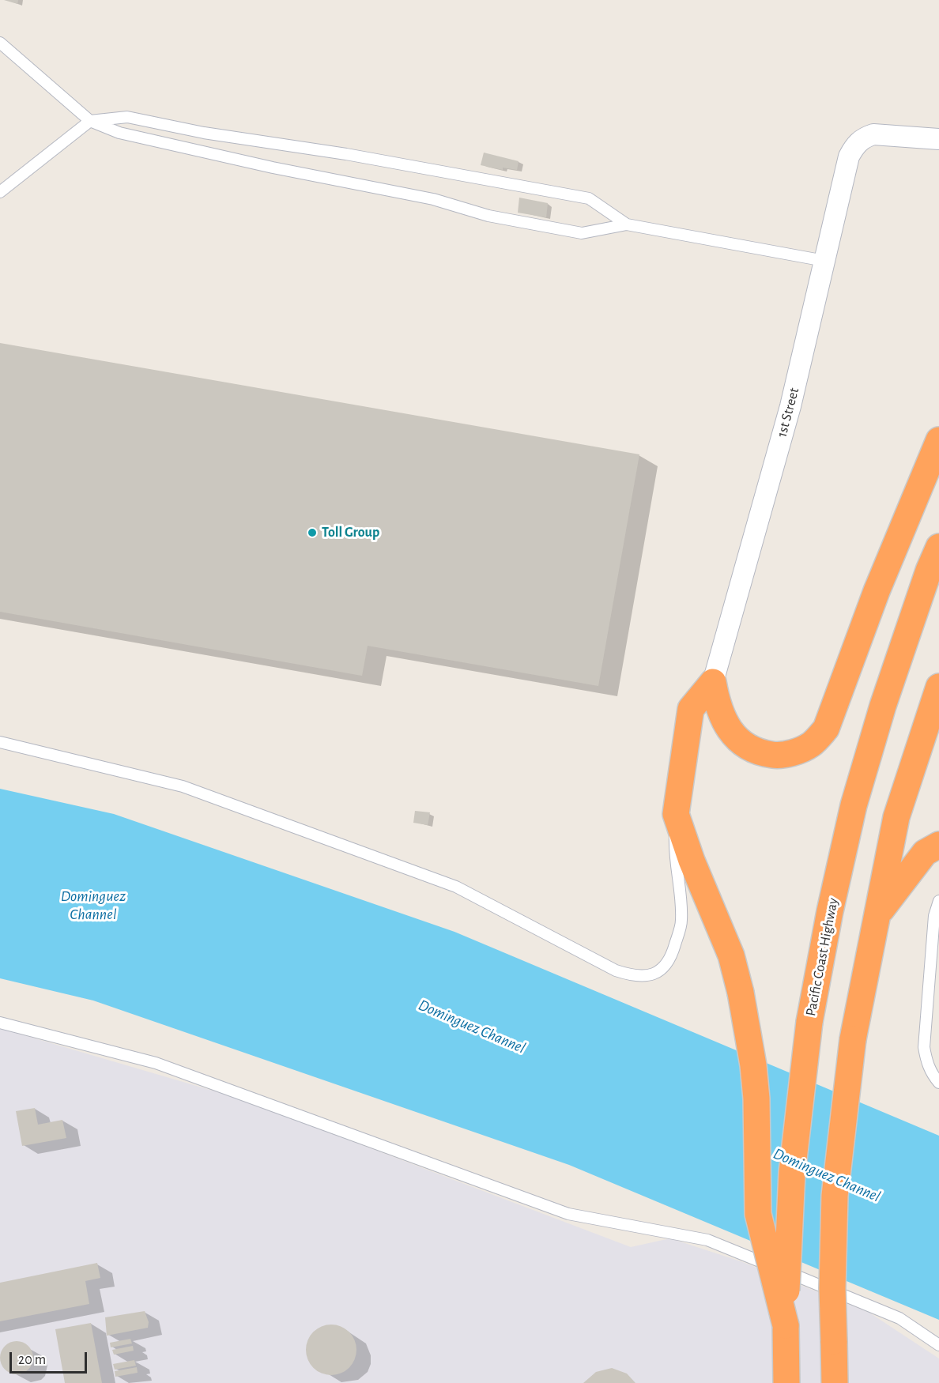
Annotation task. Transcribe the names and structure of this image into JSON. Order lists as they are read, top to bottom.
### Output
{
  "streets": {
    "highway": ["Pacific Coast Highway"],
    "street": ["1st Street"]
  },
  "water": ["Dominguez Channel"],
  "places": ["Toll Group"],
  "scale_bar": "20 m"
}
